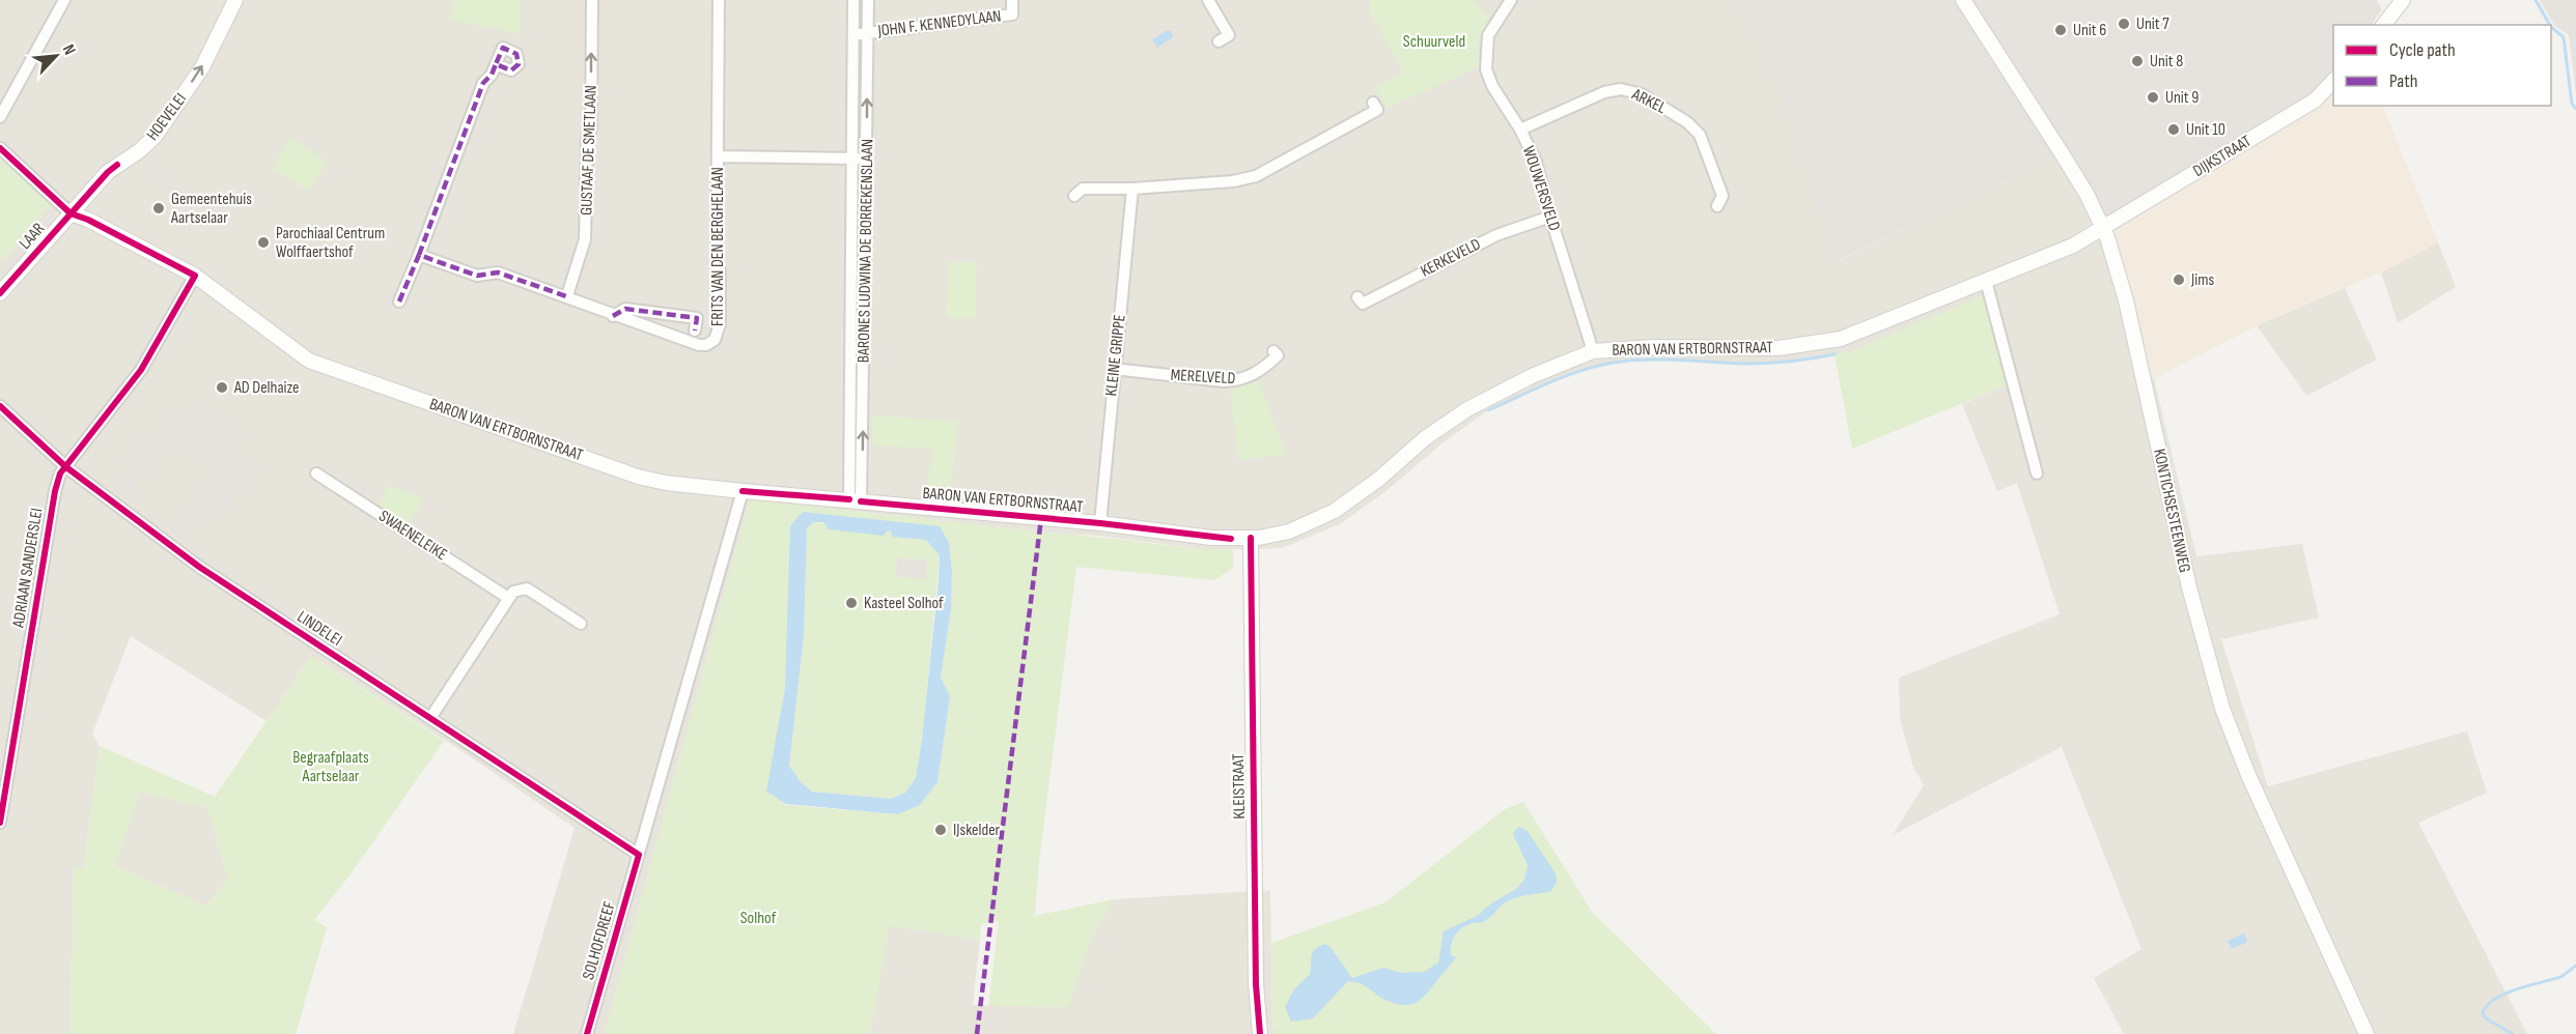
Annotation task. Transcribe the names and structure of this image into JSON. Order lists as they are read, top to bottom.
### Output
{
  "streets": {
    "street": [
      "JOHN F. KENNEDYLAAN",
      "ARKEL",
      "HOEVELEI",
      "GUSTAAF DE SMETLAAN",
      "DIJKSTRAAT",
      "WOUWERSVELD",
      "LAAR",
      "FRITS VAN DEN BERGHELAAN",
      "BARONES LUDWINA DE BORREKENSLAAN",
      "KERKEVELD",
      "BARON VAN ERTBORNSTRAAT",
      "KLEINE GRIPPE",
      "MERELVELD",
      "KONTICHSESTEENWEG",
      "SWAENELEIKE",
      "ADRIAAN SANDERSLEI",
      "LINDELEI",
      "KLEISTRAAT",
      "SOLHOFDREEF"
    ]
  },
  "crossings": [
    ["JOHN F. KENNEDYLAAN", "BARONES LUDWINA DE BORREKENSLAAN"],
    ["ARKEL", "WOUWERSVELD"],
    ["HOEVELEI", "LAAR"],
    ["HOEVELEI", "BARON VAN ERTBORNSTRAAT"],
    ["GUSTAAF DE SMETLAAN", "FRITS VAN DEN BERGHELAAN"],
    ["DIJKSTRAAT", "BARON VAN ERTBORNSTRAAT"],
    ["DIJKSTRAAT", "KONTICHSESTEENWEG"],
    ["WOUWERSVELD", "KERKEVELD"],
    ["WOUWERSVELD", "BARON VAN ERTBORNSTRAAT"],
    ["LAAR", "BARON VAN ERTBORNSTRAAT"],
    ["FRITS VAN DEN BERGHELAAN", "BARONES LUDWINA DE BORREKENSLAAN"],
    ["BARONES LUDWINA DE BORREKENSLAAN", "BARON VAN ERTBORNSTRAAT"],
    ["BARON VAN ERTBORNSTRAAT", "KLEINE GRIPPE"],
    ["BARON VAN ERTBORNSTRAAT", "KONTICHSESTEENWEG"],
    ["BARON VAN ERTBORNSTRAAT", "ADRIAAN SANDERSLEI"],
    ["BARON VAN ERTBORNSTRAAT", "KLEISTRAAT"],
    ["BARON VAN ERTBORNSTRAAT", "SOLHOFDREEF"],
    ["KLEINE GRIPPE", "MERELVELD"],
    ["ADRIAAN SANDERSLEI", "LINDELEI"],
    ["LINDELEI", "SOLHOFDREEF"]
  ],
  "one_way": ["HOEVELEI", "GUSTAAF DE SMETLAAN"],
  "parks": ["Schuurveld", "Begraafplaats Aartselaar", "Solhof"],
  "places": [
    "Unit 7",
    "Unit 6",
    "Unit 8",
    "Unit 9",
    "Unit 10",
    "Gemeentehuis Aartselaar",
    "Parochiaal Centrum Wolffaertshof",
    "Jims",
    "AD Delhaize",
    "Kasteel Solhof",
    "IJskelder"
  ],
  "legend": ["Cycle path", "Path"],
  "north": "top right"
}
